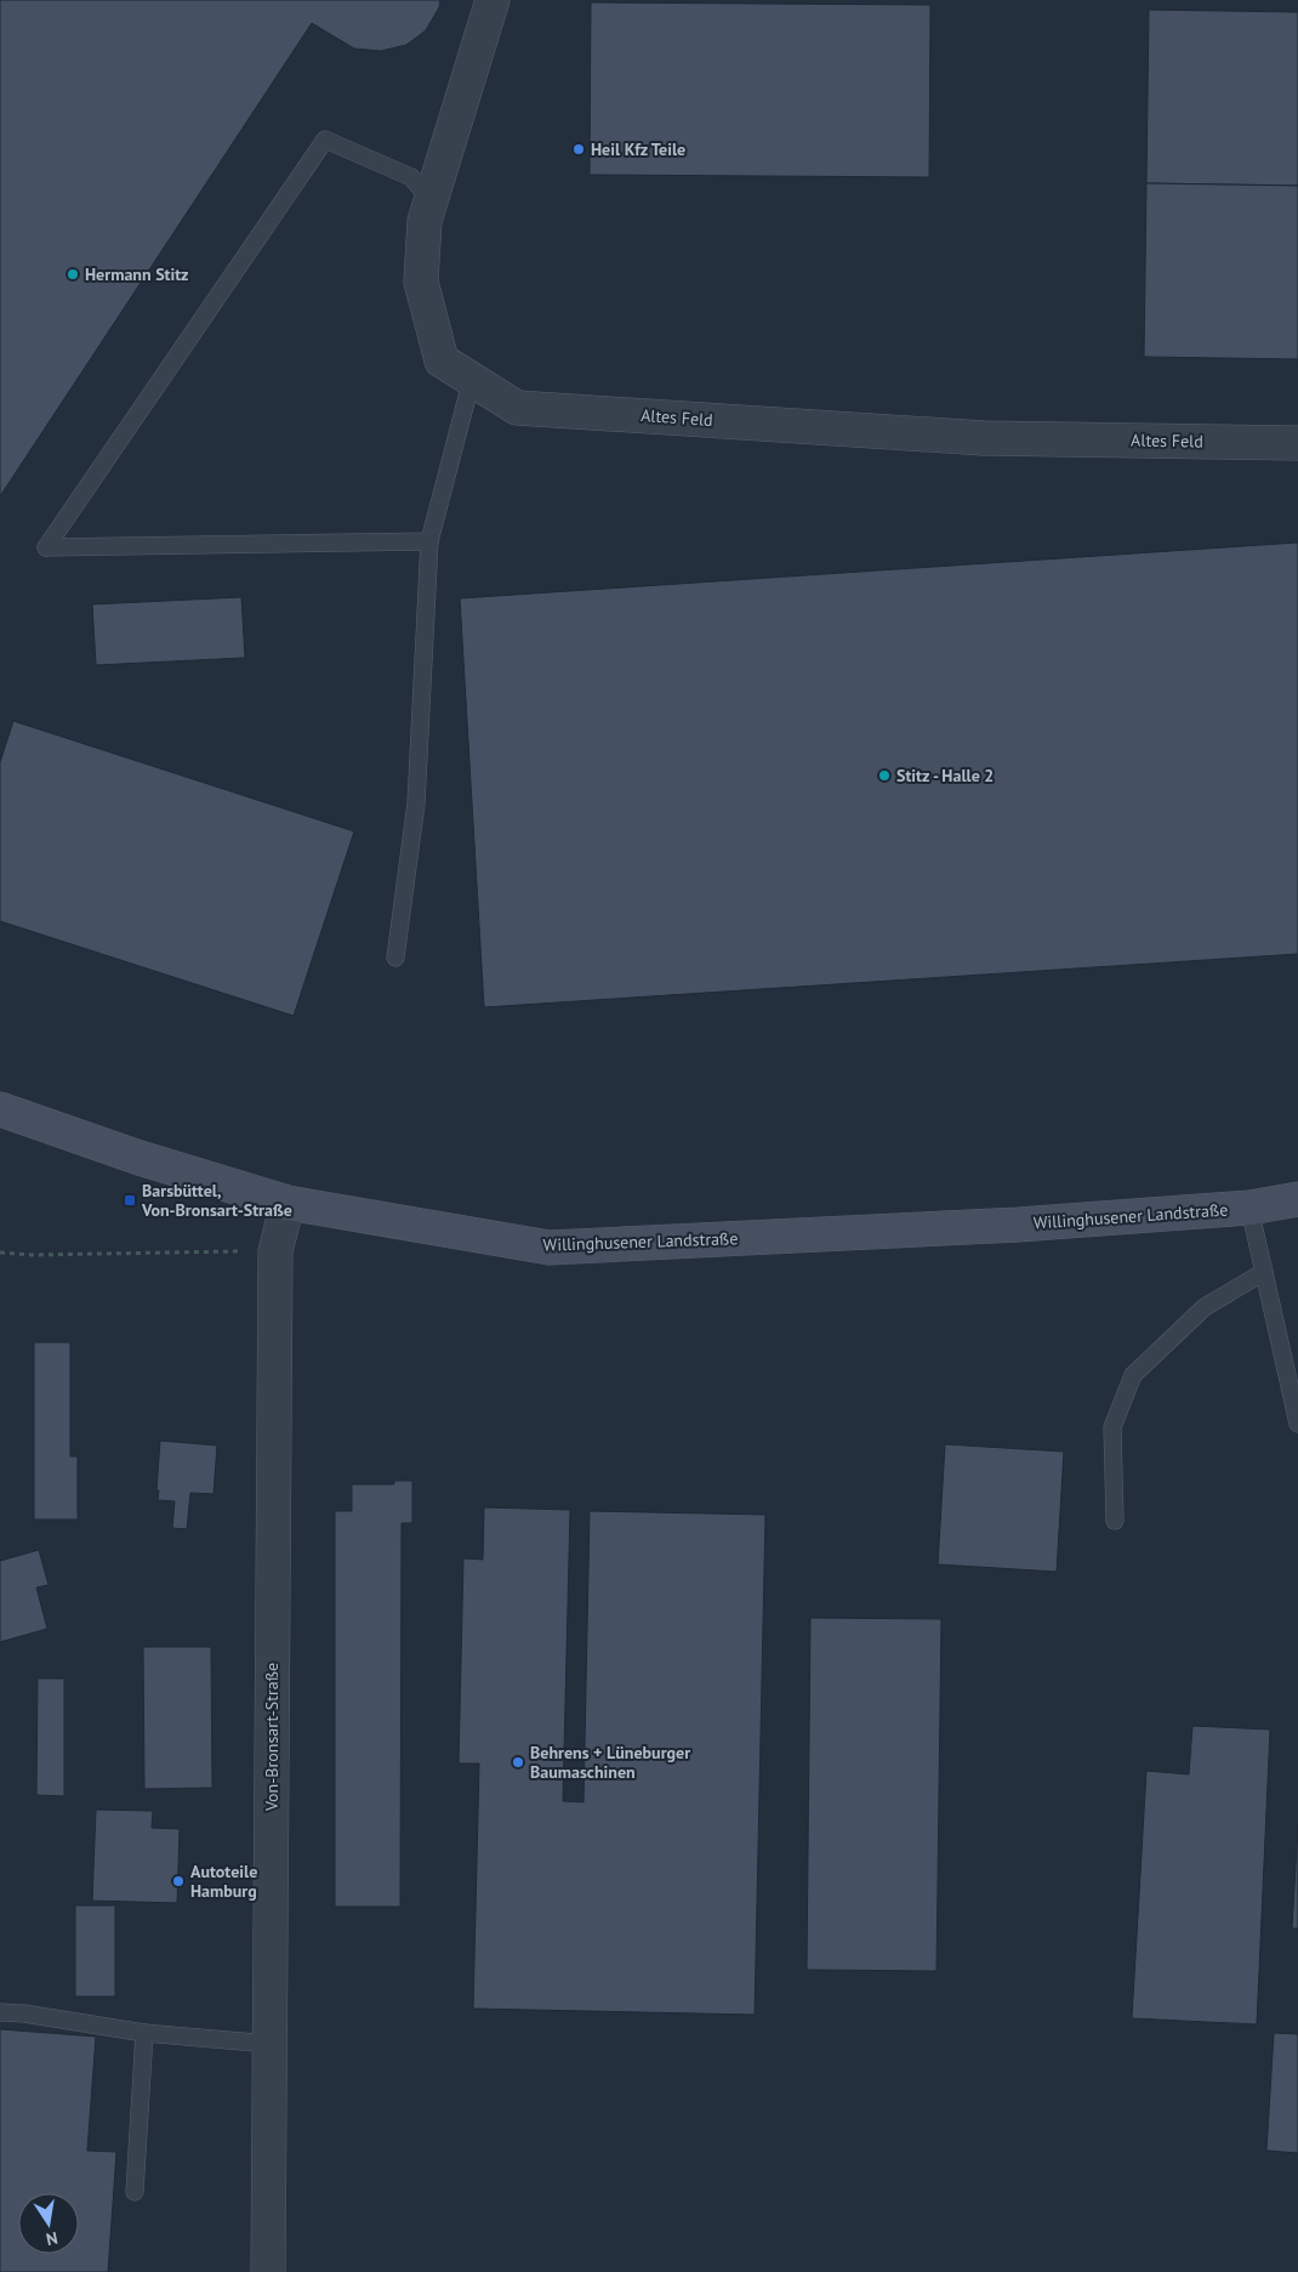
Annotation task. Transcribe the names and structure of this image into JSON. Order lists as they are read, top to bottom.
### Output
{
  "streets": {
    "main road": ["Willinghusener Landstraße"],
    "street": ["Altes Feld", "Von-Bronsart-Straße"]
  },
  "crossings": [
    ["Willinghusener Landstraße", "Von-Bronsart-Straße"]
  ],
  "places": {
    "other": [
      "Heil Kfz Teile",
      "Hermann Stitz",
      "Stitz - Halle 2",
      "Behrens + Lüneburger Baumaschinen",
      "Autoteile Hamburg"
    ],
    "transit": ["Barsbüttel, Von-Bronsart-Straße"]
  },
  "north": "bottom"
}
